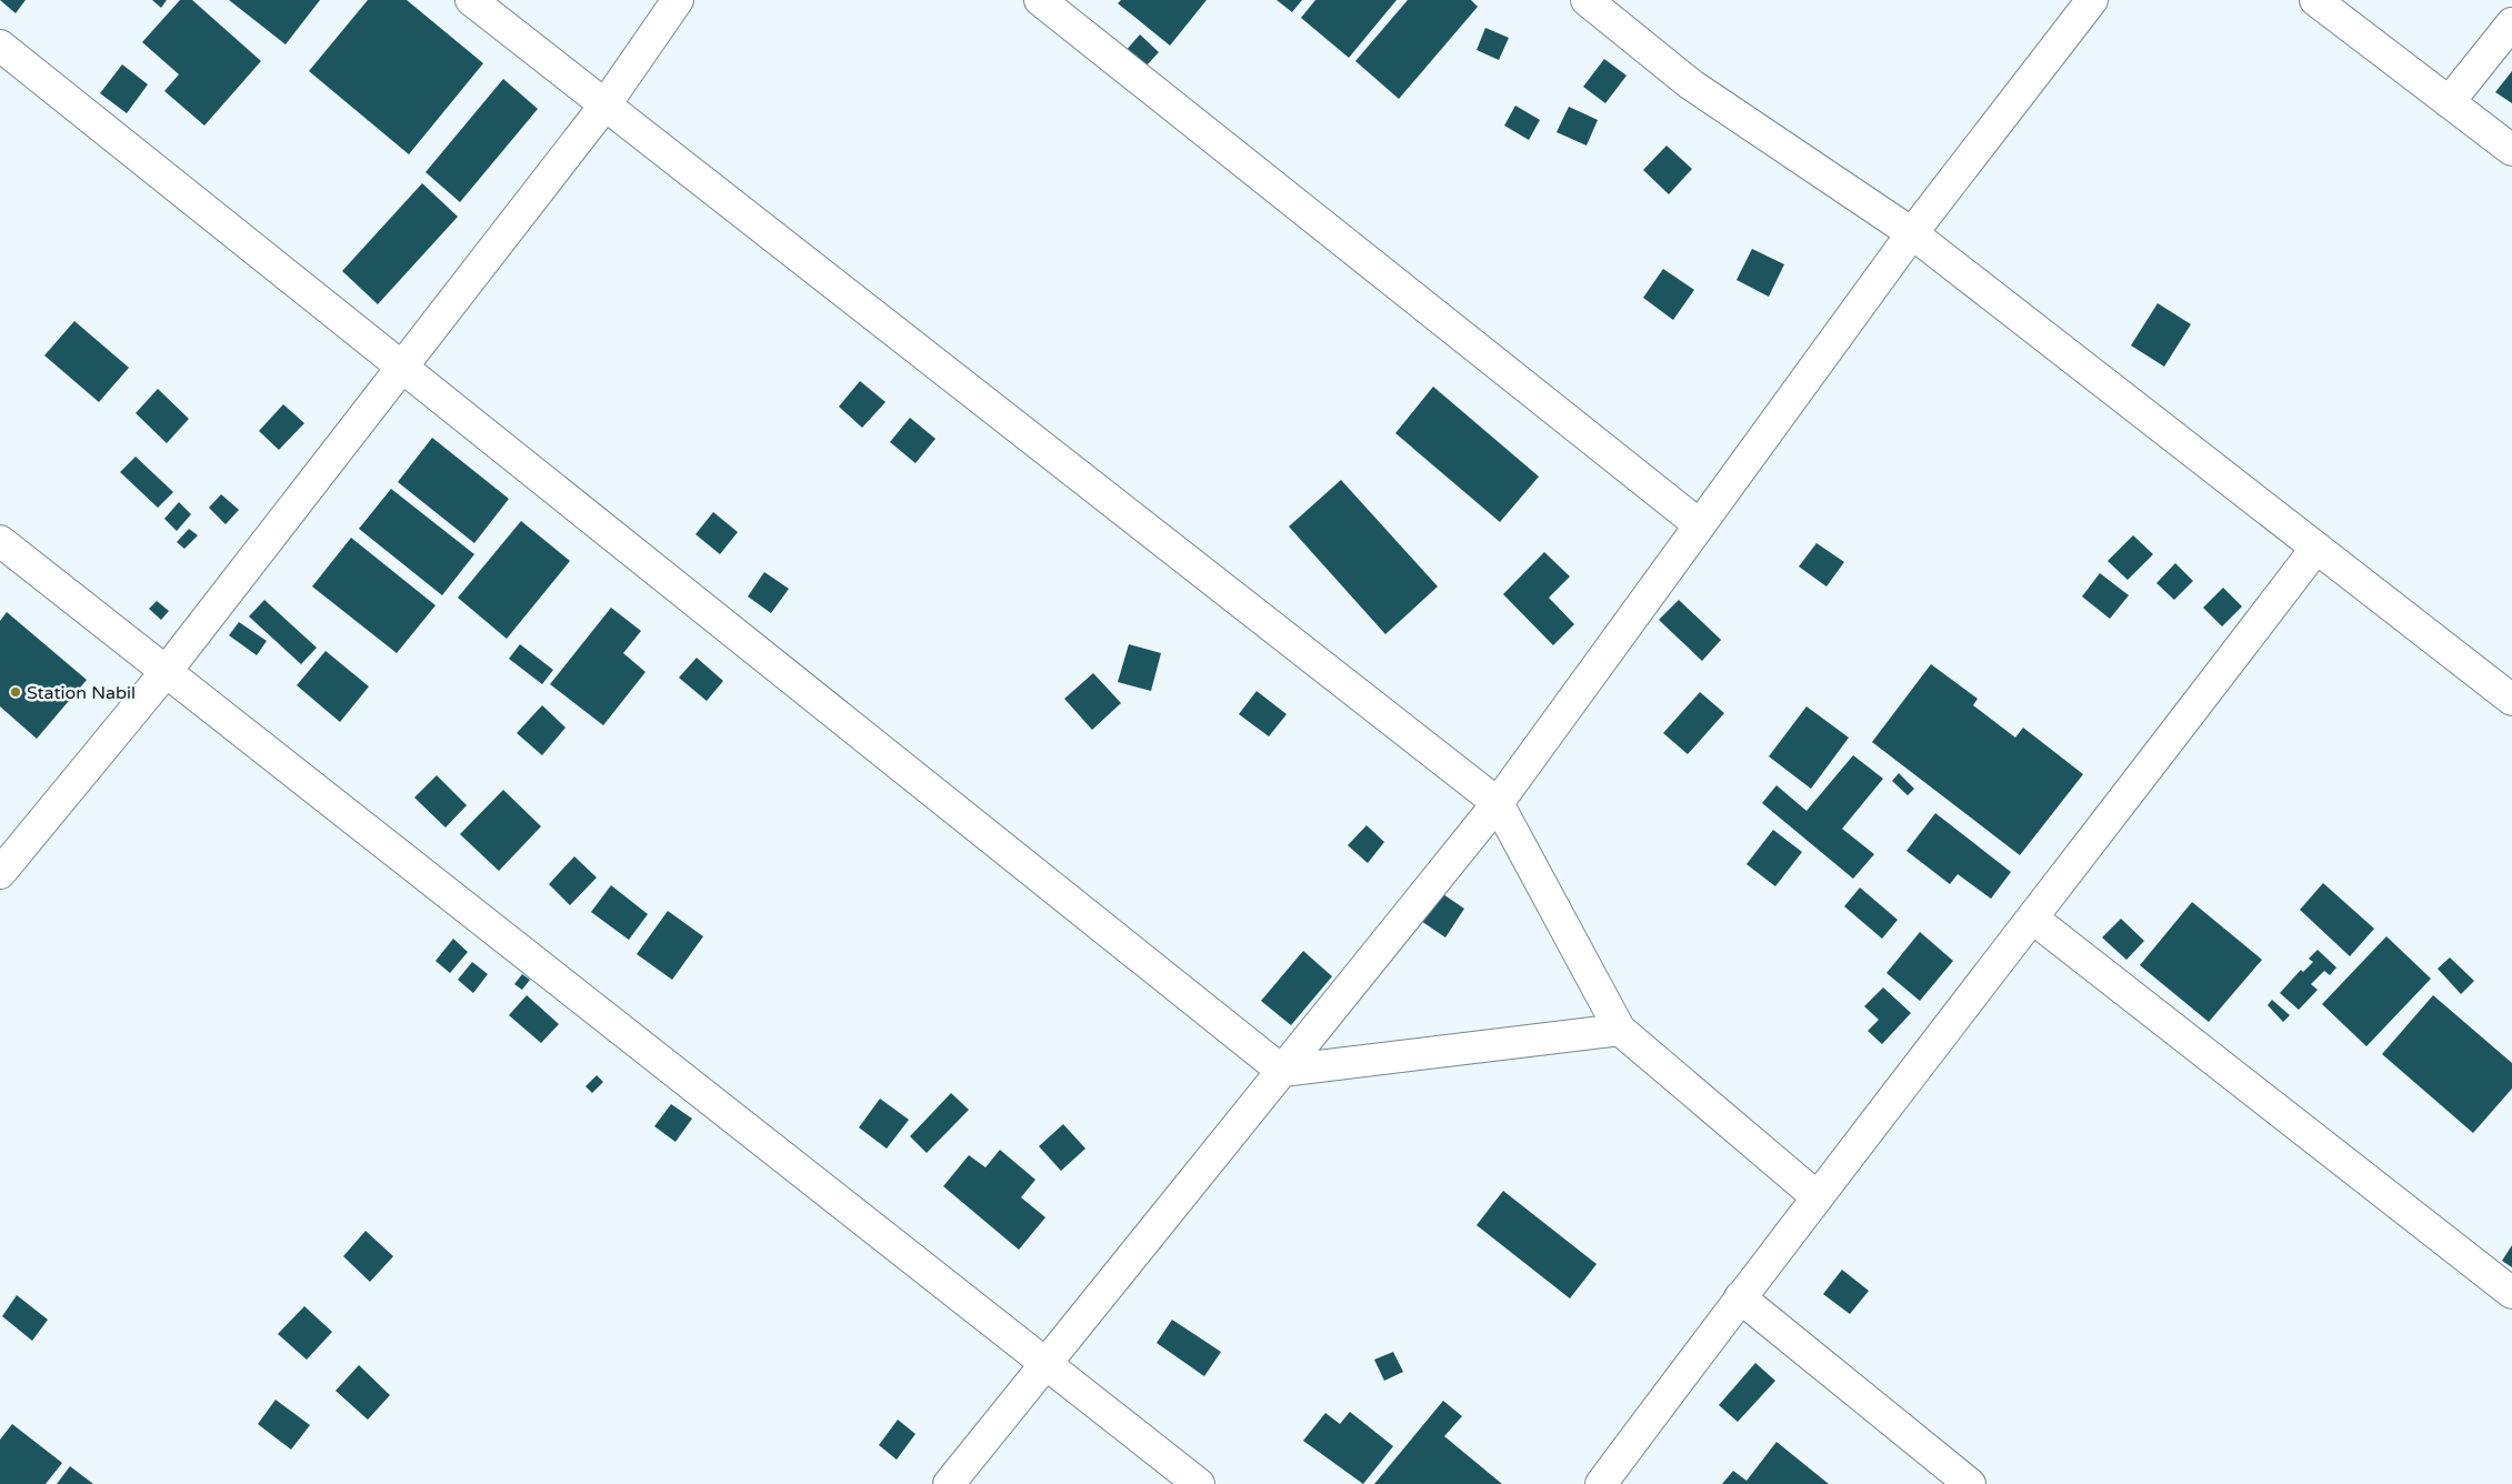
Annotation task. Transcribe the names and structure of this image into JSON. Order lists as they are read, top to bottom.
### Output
{
  "places": ["Station Nabil"]
}
